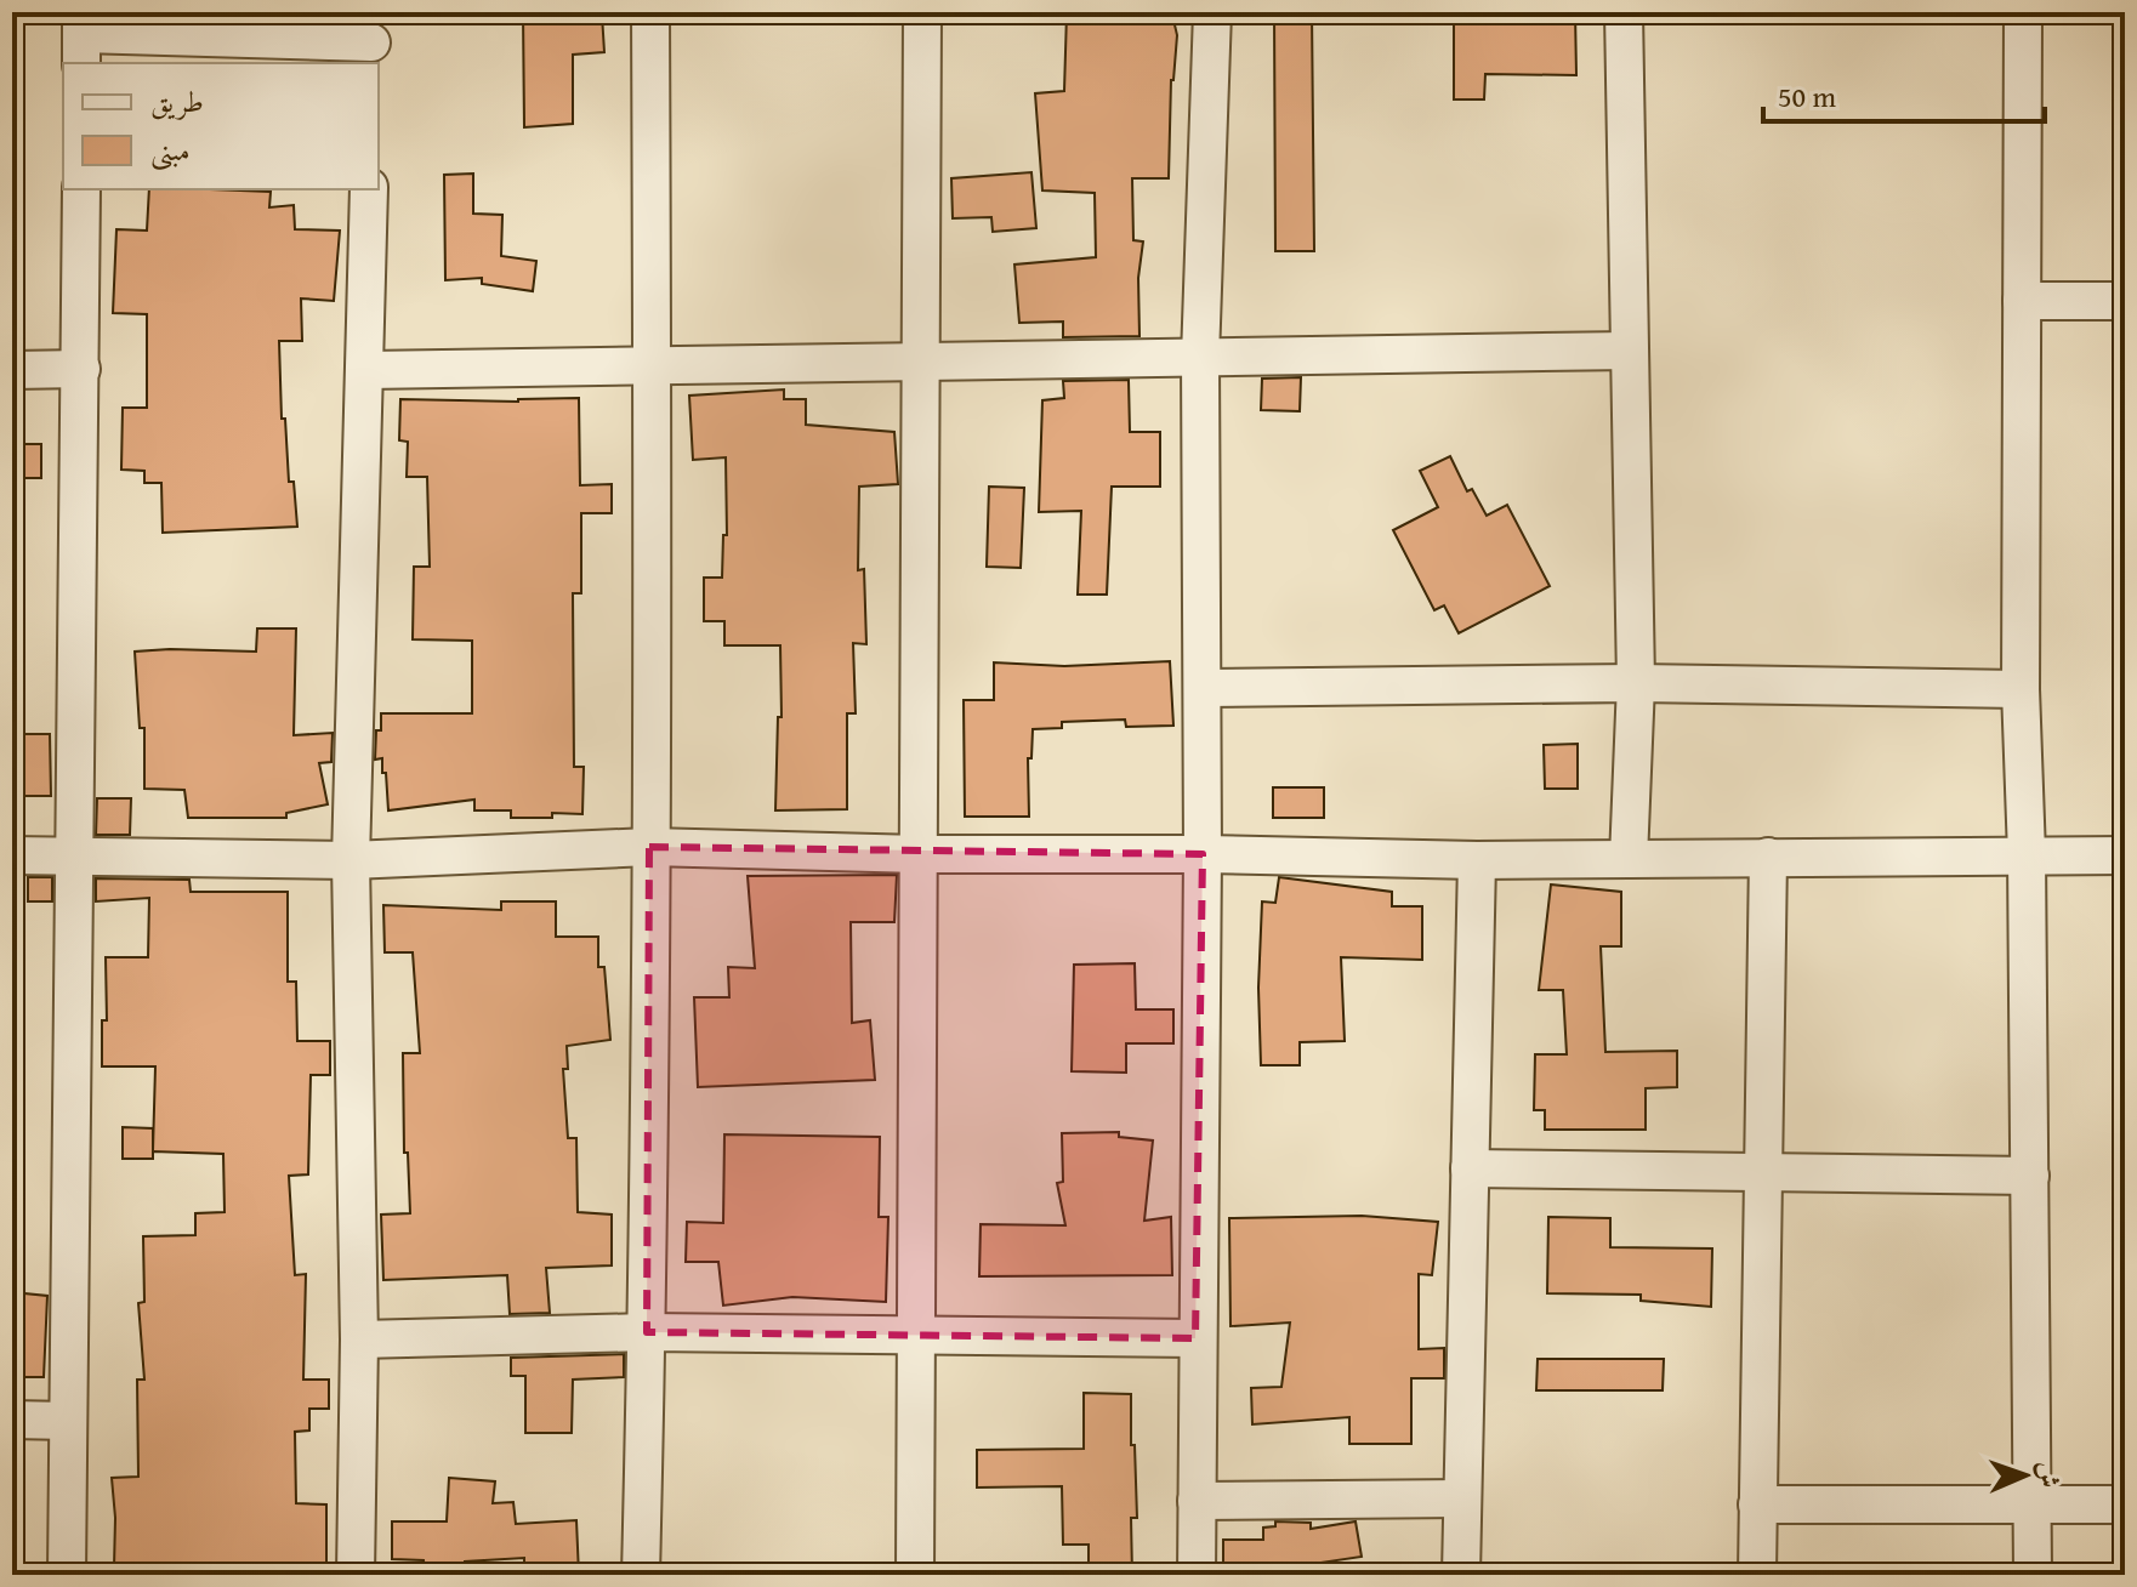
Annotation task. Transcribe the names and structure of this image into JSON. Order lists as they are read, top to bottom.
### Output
{
  "legend": ["طريق", "مبنى"],
  "scale_bar": "50 m",
  "north": "right"
}
